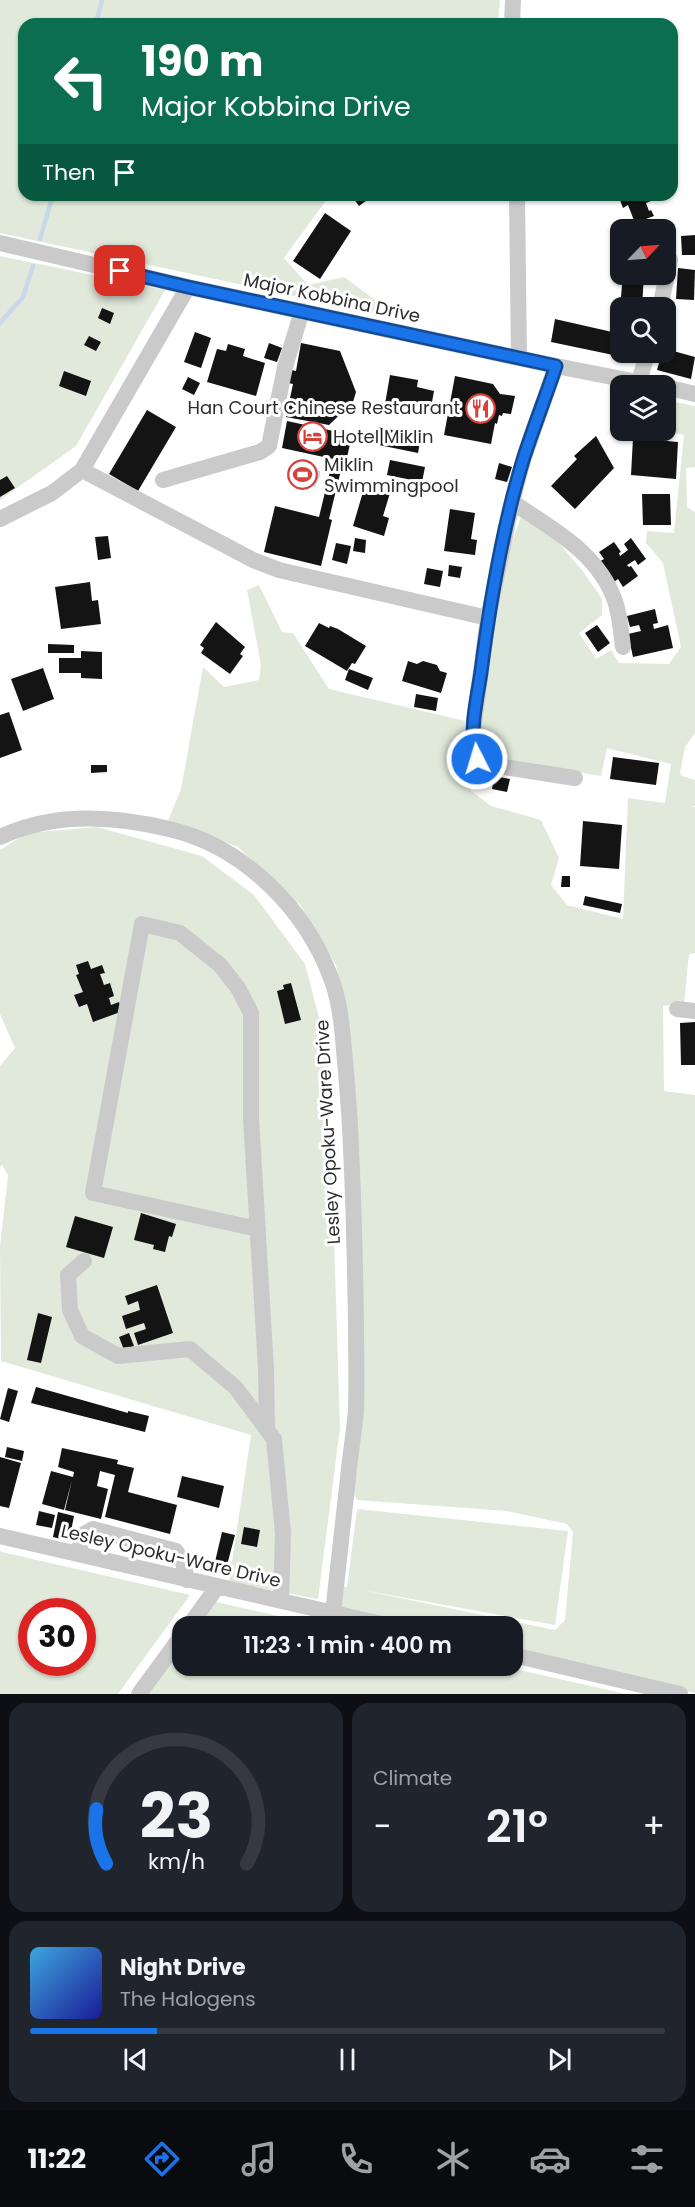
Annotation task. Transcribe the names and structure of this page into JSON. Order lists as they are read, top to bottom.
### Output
{
  "streets": {
    "street": ["Major Kobbina Drive", "Lesley Opoku-Ware Drive"]
  },
  "places": {
    "restaurant": ["Han Court Chinese Restaurant"],
    "hotel": ["Hotel Miklin"],
    "sports": ["Miklin Swimmingpool"]
  },
  "north": "top right",
  "page": {
    "turn": ["190 m", "Major Kobbina Drive"],
    "then": "Then",
    "limit": "30",
    "trip": "11:23 · 1 min · 400 m",
    "tile": "Climate",
    "heat": ["−", "21°", "+"],
    "song": ["Night Drive", "The Halogens"],
    "tabs": "11:22",
    "gauge": ["23", "km/h"]
  }
}
